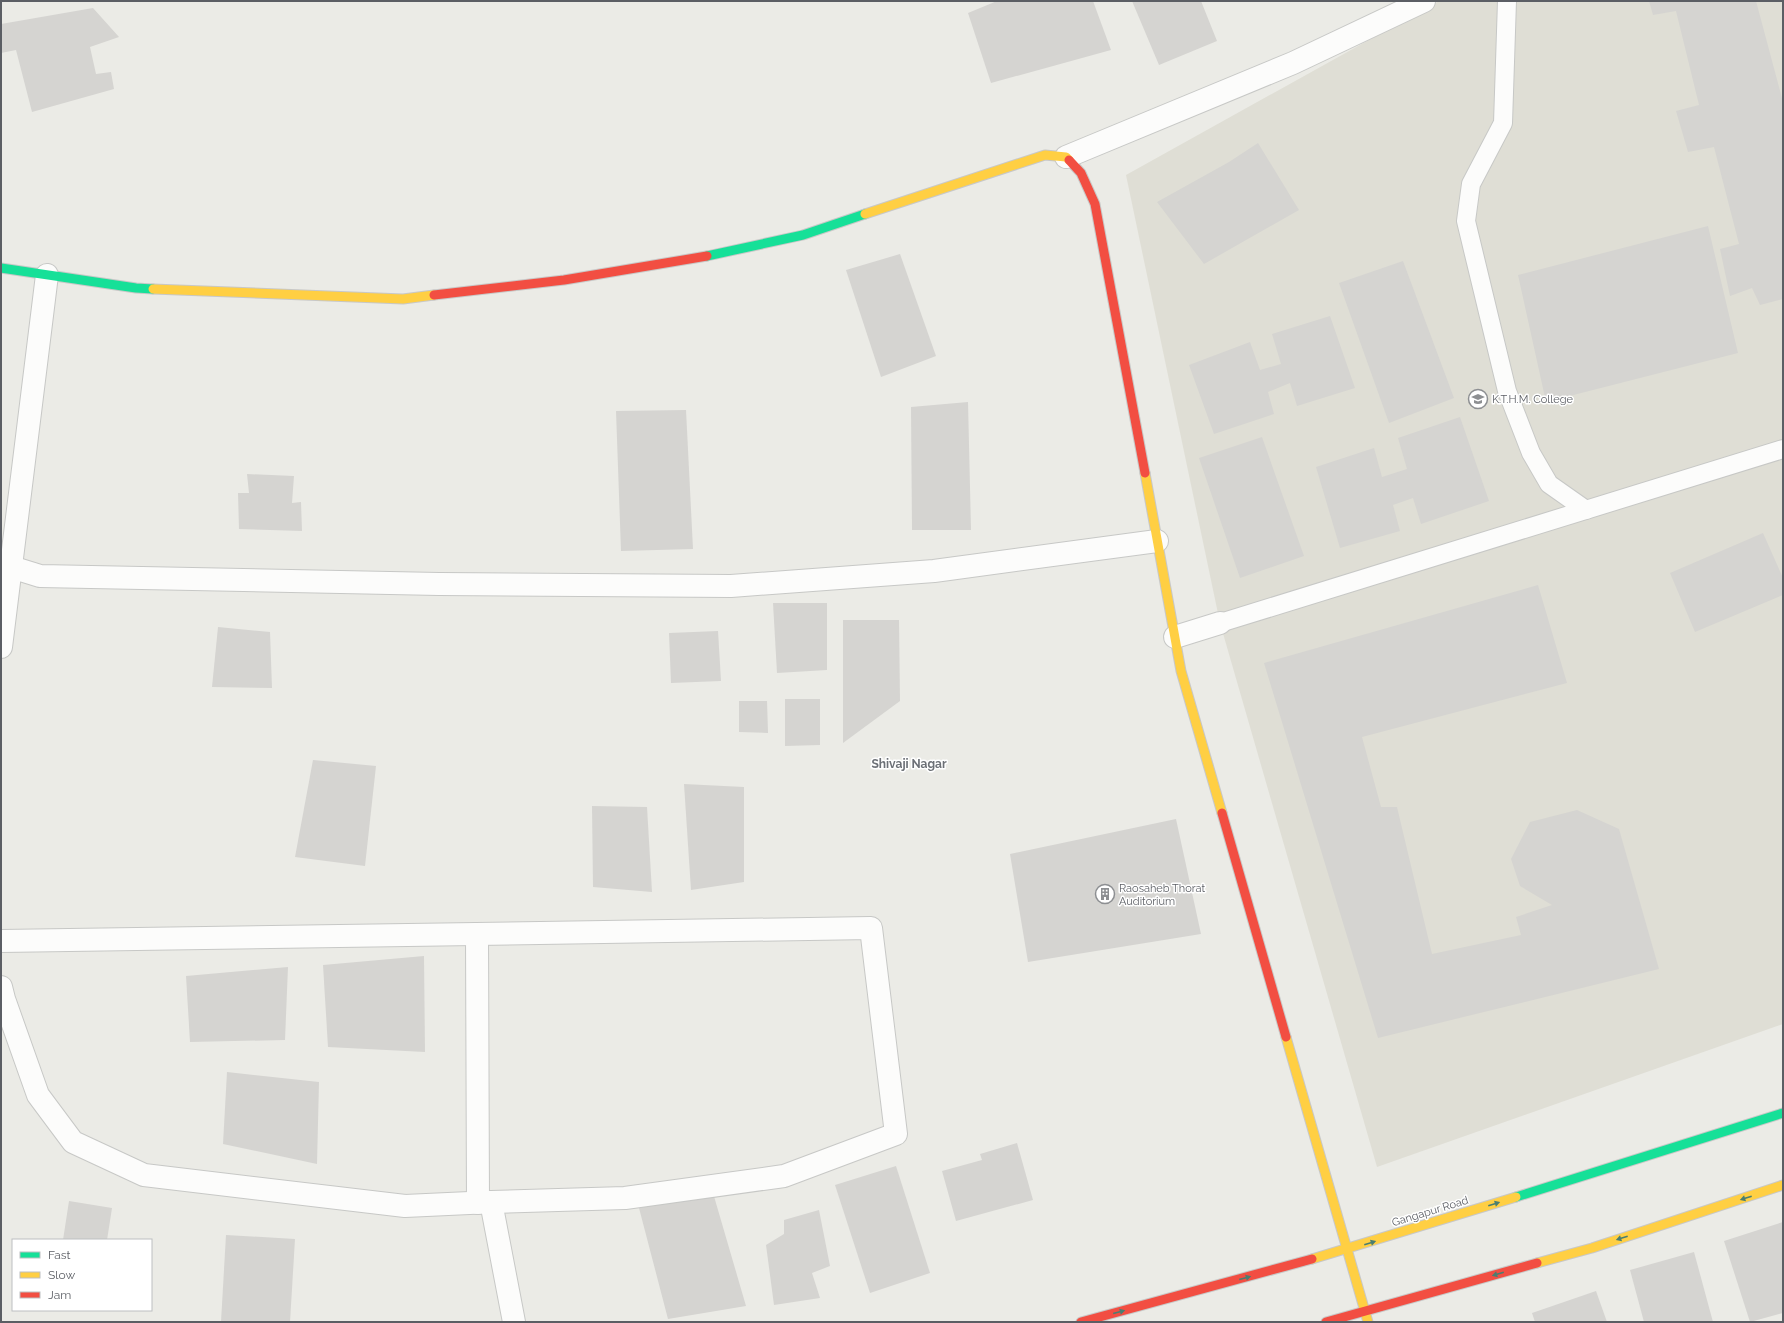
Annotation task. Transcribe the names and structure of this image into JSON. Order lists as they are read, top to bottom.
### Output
{
  "streets": {
    "street": ["Gangapur Road"]
  },
  "districts": ["Shivaji Nagar"],
  "places": {
    "school or university": ["K.T.H.M. College"],
    "building": ["Raosaheb Thorat Auditorium"]
  },
  "legend": ["Fast", "Slow", "Jam"]
}
